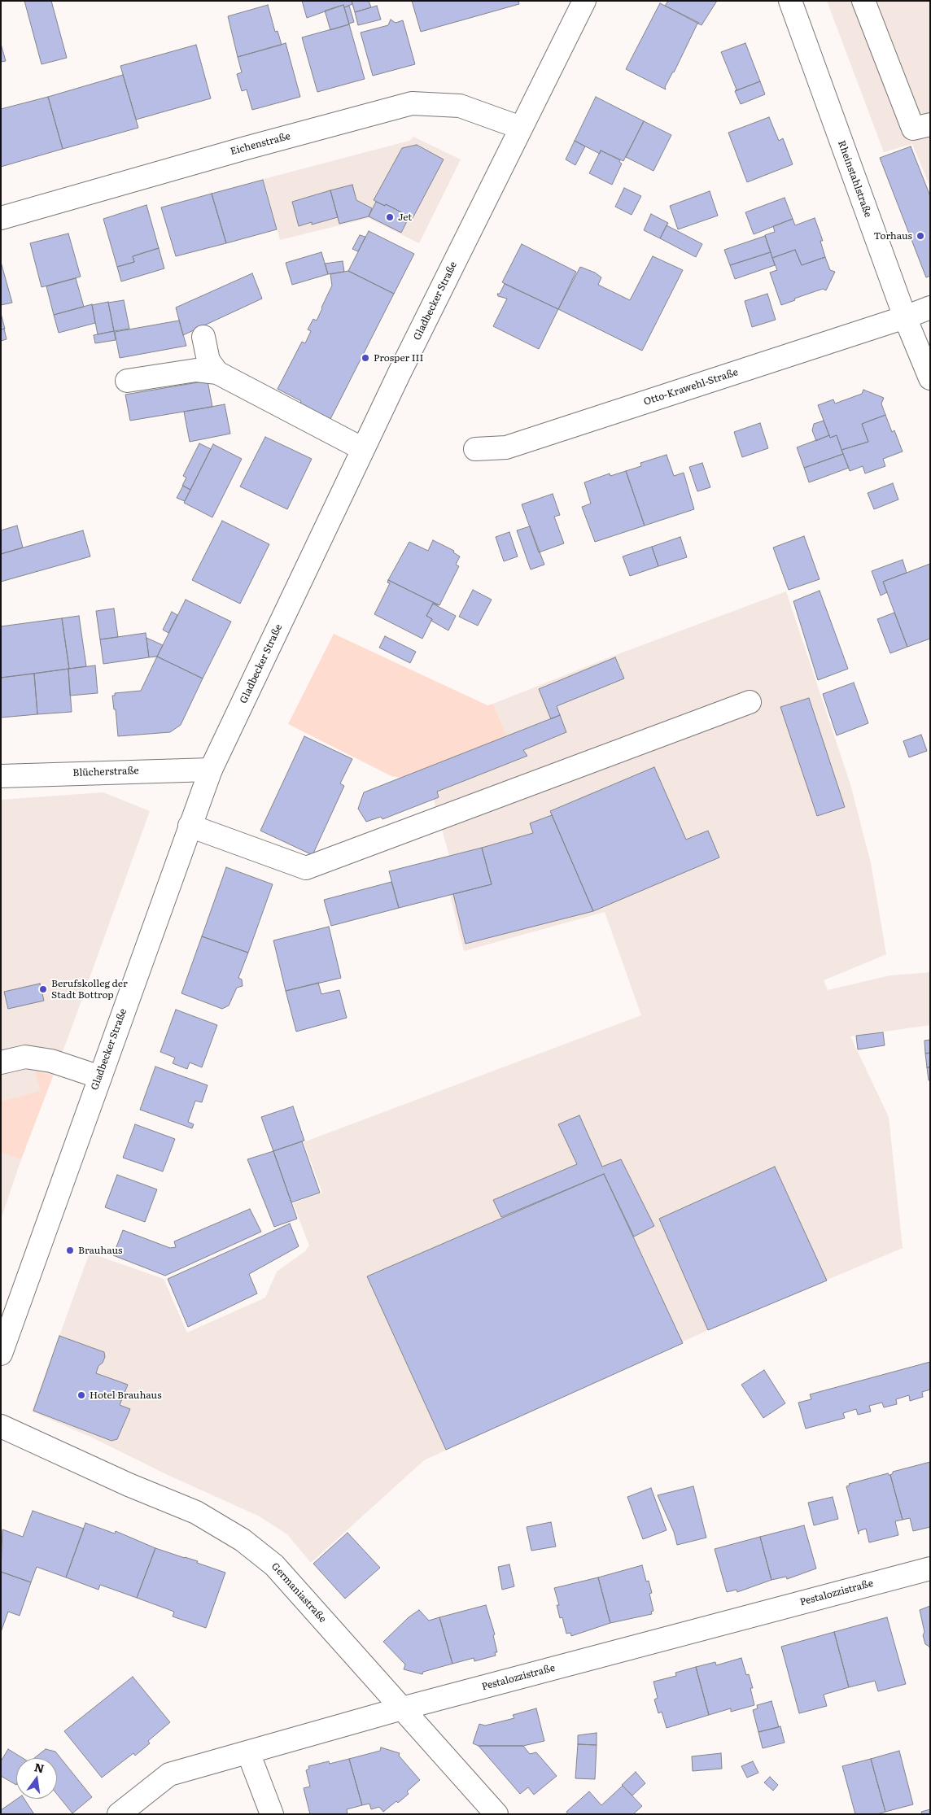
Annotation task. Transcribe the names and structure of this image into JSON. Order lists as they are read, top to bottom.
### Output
{
  "streets": {
    "street": [
      "Eichenstraße",
      "Rheinstahlstraße",
      "Gladbecker Straße",
      "Otto-Krawehl-Straße",
      "Blücherstraße",
      "Germaniastraße",
      "Pestalozzistraße"
    ]
  },
  "crossings": [
    ["Eichenstraße", "Gladbecker Straße"],
    ["Rheinstahlstraße", "Otto-Krawehl-Straße"],
    ["Gladbecker Straße", "Blücherstraße"],
    ["Germaniastraße", "Pestalozzistraße"]
  ],
  "places": [
    "Jet",
    "Torhaus",
    "Prosper III",
    "Berufskolleg der Stadt Bottrop",
    "Brauhaus",
    "Hotel Brauhaus"
  ],
  "north": "top"
}
